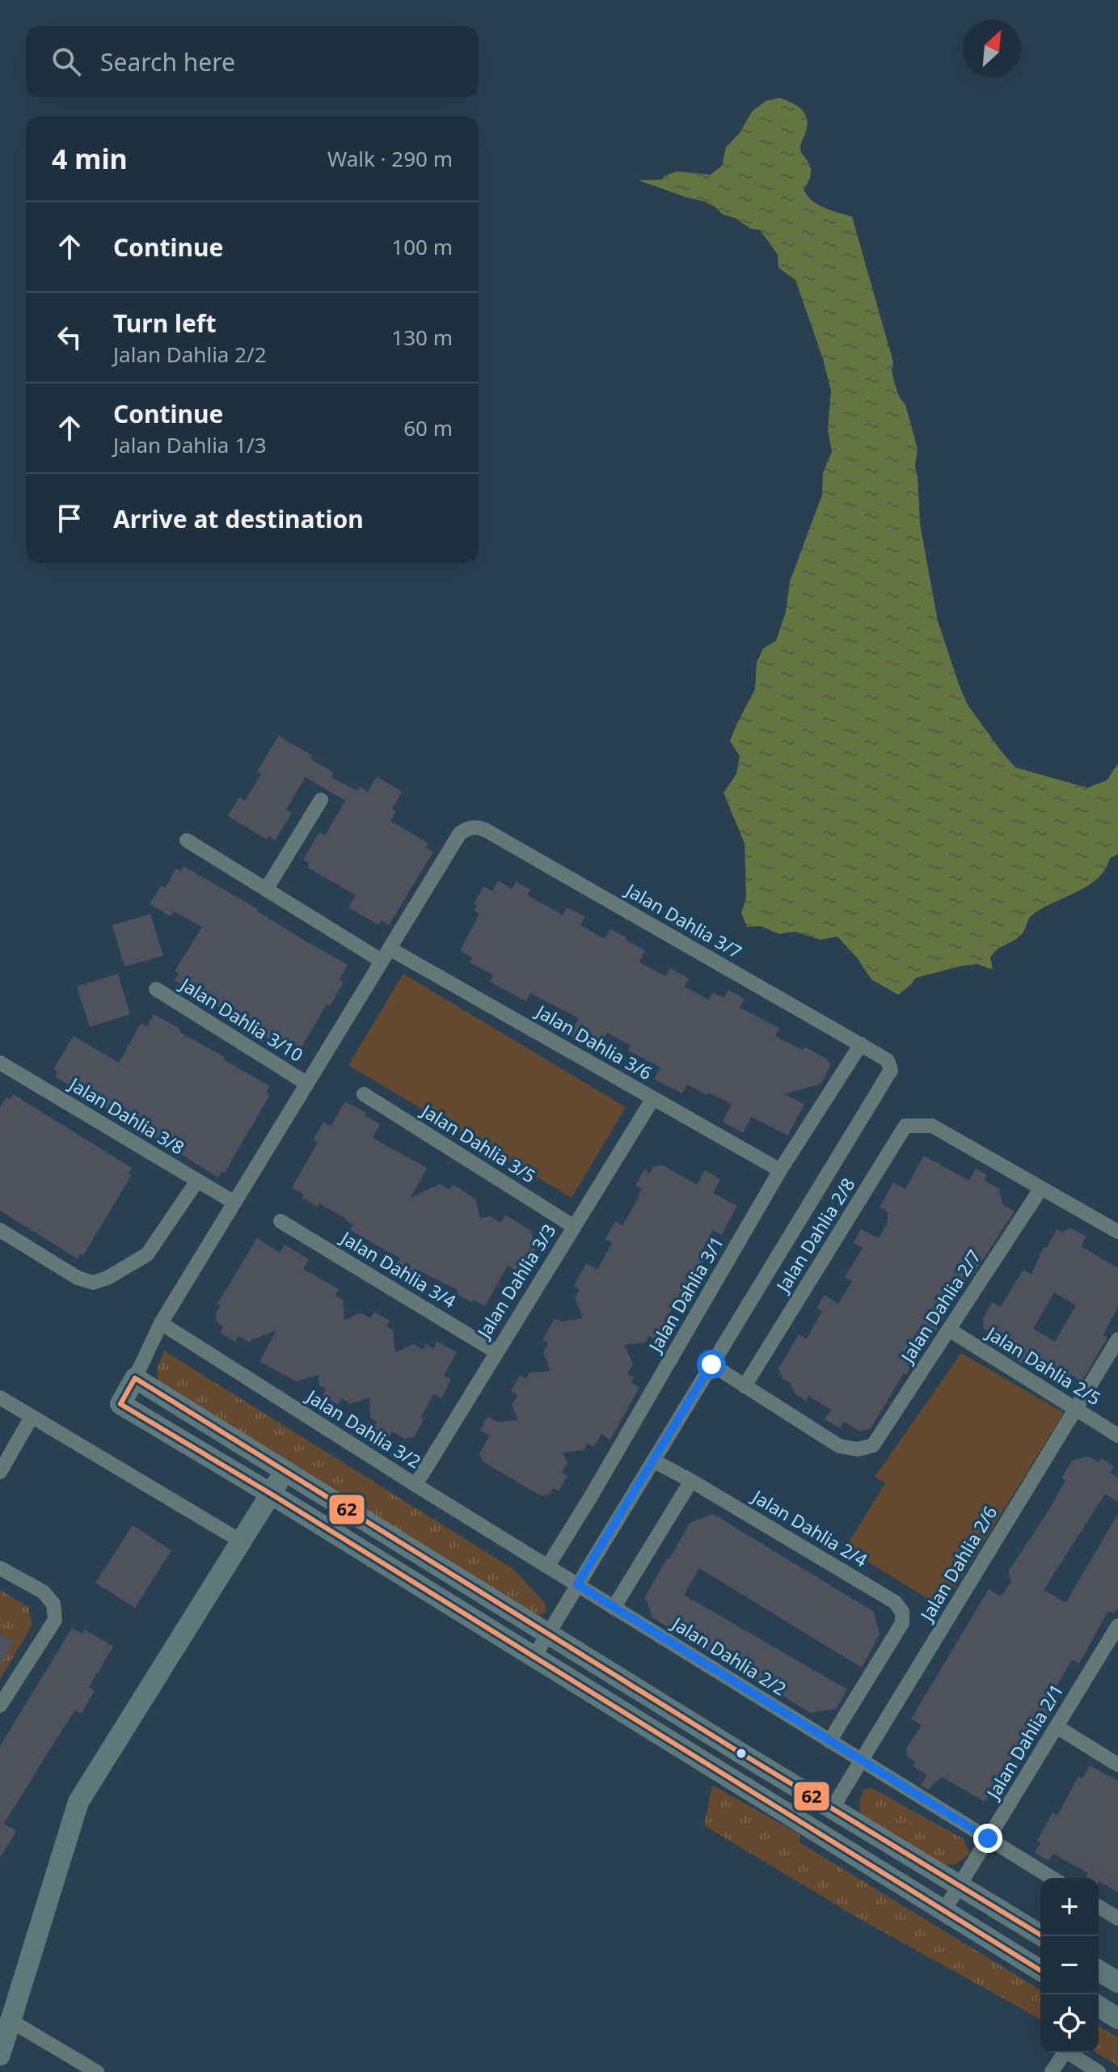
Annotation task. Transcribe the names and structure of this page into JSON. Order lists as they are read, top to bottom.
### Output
{
  "streets": {
    "street": [
      "Jalan Dahlia 3/7",
      "Jalan Dahlia 3/10",
      "Jalan Dahlia 3/6",
      "Jalan Dahlia 3/8",
      "Jalan Dahlia 3/5",
      "Jalan Dahlia 2/8",
      "Jalan Dahlia 3/4",
      "Jalan Dahlia 3/3",
      "Jalan Dahlia 3/1",
      "Jalan Dahlia 2/7",
      "Jalan Dahlia 2/5",
      "Jalan Dahlia 3/2",
      "Jalan Dahlia 2/4",
      "Jalan Dahlia 2/6",
      "Jalan Dahlia 2/2",
      "Jalan Dahlia 2/1"
    ]
  },
  "crossings": [
    ["Jalan Dahlia 3/7", "Jalan Dahlia 3/6"],
    ["Jalan Dahlia 3/7", "Jalan Dahlia 3/1"],
    ["Jalan Dahlia 3/6", "Jalan Dahlia 3/3"],
    ["Jalan Dahlia 3/6", "Jalan Dahlia 3/1"],
    ["Jalan Dahlia 3/5", "Jalan Dahlia 3/3"],
    ["Jalan Dahlia 2/8", "Jalan Dahlia 2/7"],
    ["Jalan Dahlia 3/4", "Jalan Dahlia 3/3"],
    ["Jalan Dahlia 3/3", "Jalan Dahlia 3/2"],
    ["Jalan Dahlia 3/1", "Jalan Dahlia 3/2"],
    ["Jalan Dahlia 2/7", "Jalan Dahlia 2/5"],
    ["Jalan Dahlia 2/5", "Jalan Dahlia 2/6"],
    ["Jalan Dahlia 3/2", "Jalan Dahlia 2/2"],
    ["Jalan Dahlia 2/4", "Jalan Dahlia 2/2"],
    ["Jalan Dahlia 2/6", "Jalan Dahlia 2/2"],
    ["Jalan Dahlia 2/2", "Jalan Dahlia 2/1"]
  ],
  "lines": ["transit line 62"],
  "north": "top right",
  "page": {
    "search": "Search here",
    "heading": ["4 min", "Walk · 290 m"],
    "list": [
      ["Continue", "100 m"],
      ["Turn left", "Jalan Dahlia 2/2", "130 m"],
      ["Continue", "Jalan Dahlia 1/3", "60 m"],
      "Arrive at destination"
    ],
    "map_buttons": ["+", "−"]
  }
}
